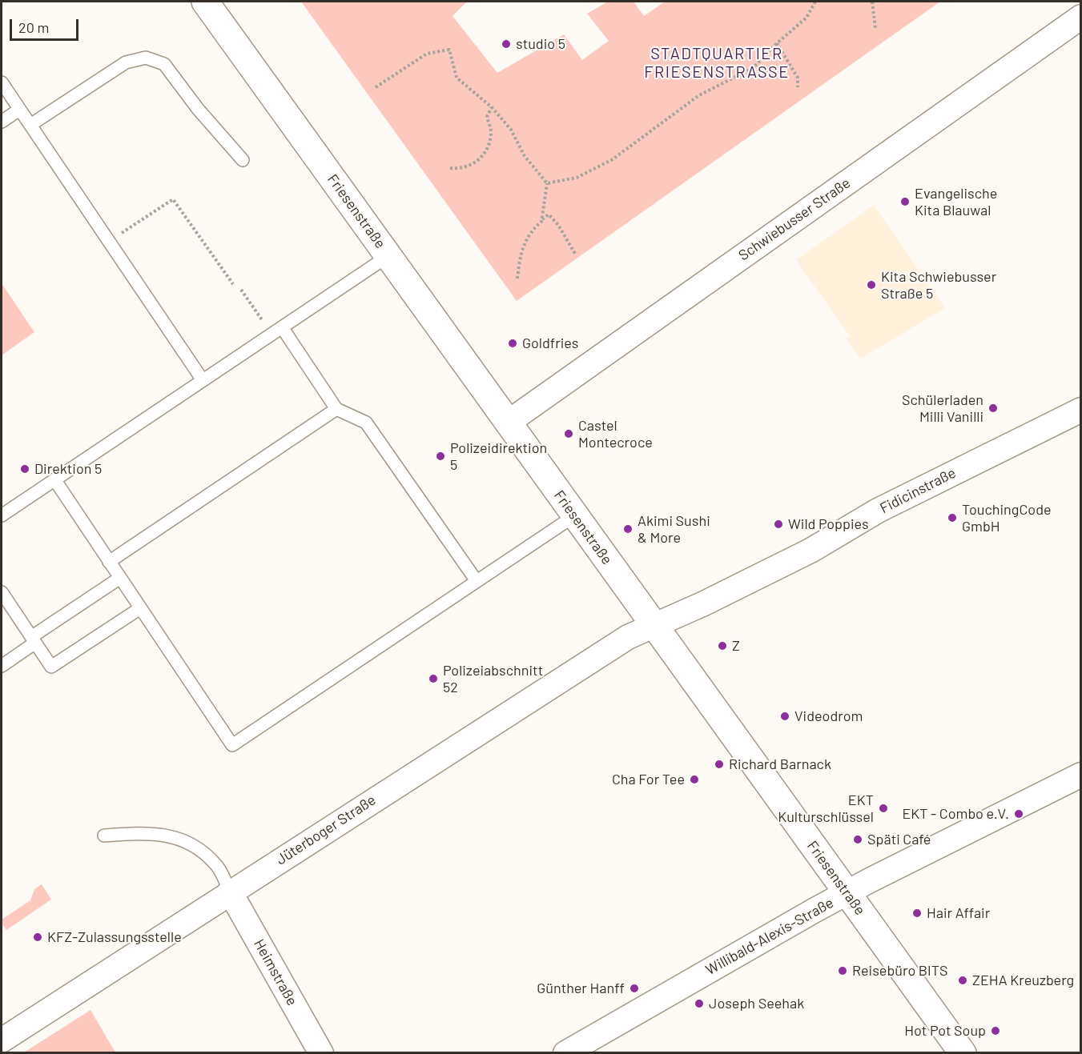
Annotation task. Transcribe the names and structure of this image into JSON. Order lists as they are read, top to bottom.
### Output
{
  "streets": {
    "street": [
      "Friesenstraße",
      "Schwiebusser Straße",
      "Fidicinstraße",
      "Jüterboger Straße",
      "Willibald-Alexis-Straße",
      "Heimstraße"
    ]
  },
  "crossings": [
    ["Friesenstraße", "Schwiebusser Straße"],
    ["Friesenstraße", "Fidicinstraße"],
    ["Friesenstraße", "Jüterboger Straße"],
    ["Friesenstraße", "Willibald-Alexis-Straße"],
    ["Fidicinstraße", "Jüterboger Straße"],
    ["Jüterboger Straße", "Heimstraße"]
  ],
  "districts": ["STADTQUARTIER FRIESENSTRASSE"],
  "places": [
    "studio 5",
    "Evangelische Kita Blauwal",
    "Kita Schwiebusser Straße 5",
    "Goldfries",
    "Schülerladen Milli Vanilli",
    "Castel Montecroce",
    "Polizeidirektion 5",
    "Direktion 5",
    "TouchingCode GmbH",
    "Wild Poppies",
    "Akimi Sushi & More",
    "Z",
    "Polizeiabschnitt 52",
    "Videodrom",
    "Richard Barnack",
    "Cha For Tee",
    "EKT Kulturschlüssel",
    "EKT - Combo e.V.",
    "Späti Café",
    "Hair Affair",
    "KFZ-Zulassungsstelle",
    "Reisebüro BITS",
    "ZEHA Kreuzberg",
    "Günther Hanff",
    "Joseph Seehak",
    "Hot Pot Soup"
  ],
  "scale_bar": "20 m"
}
